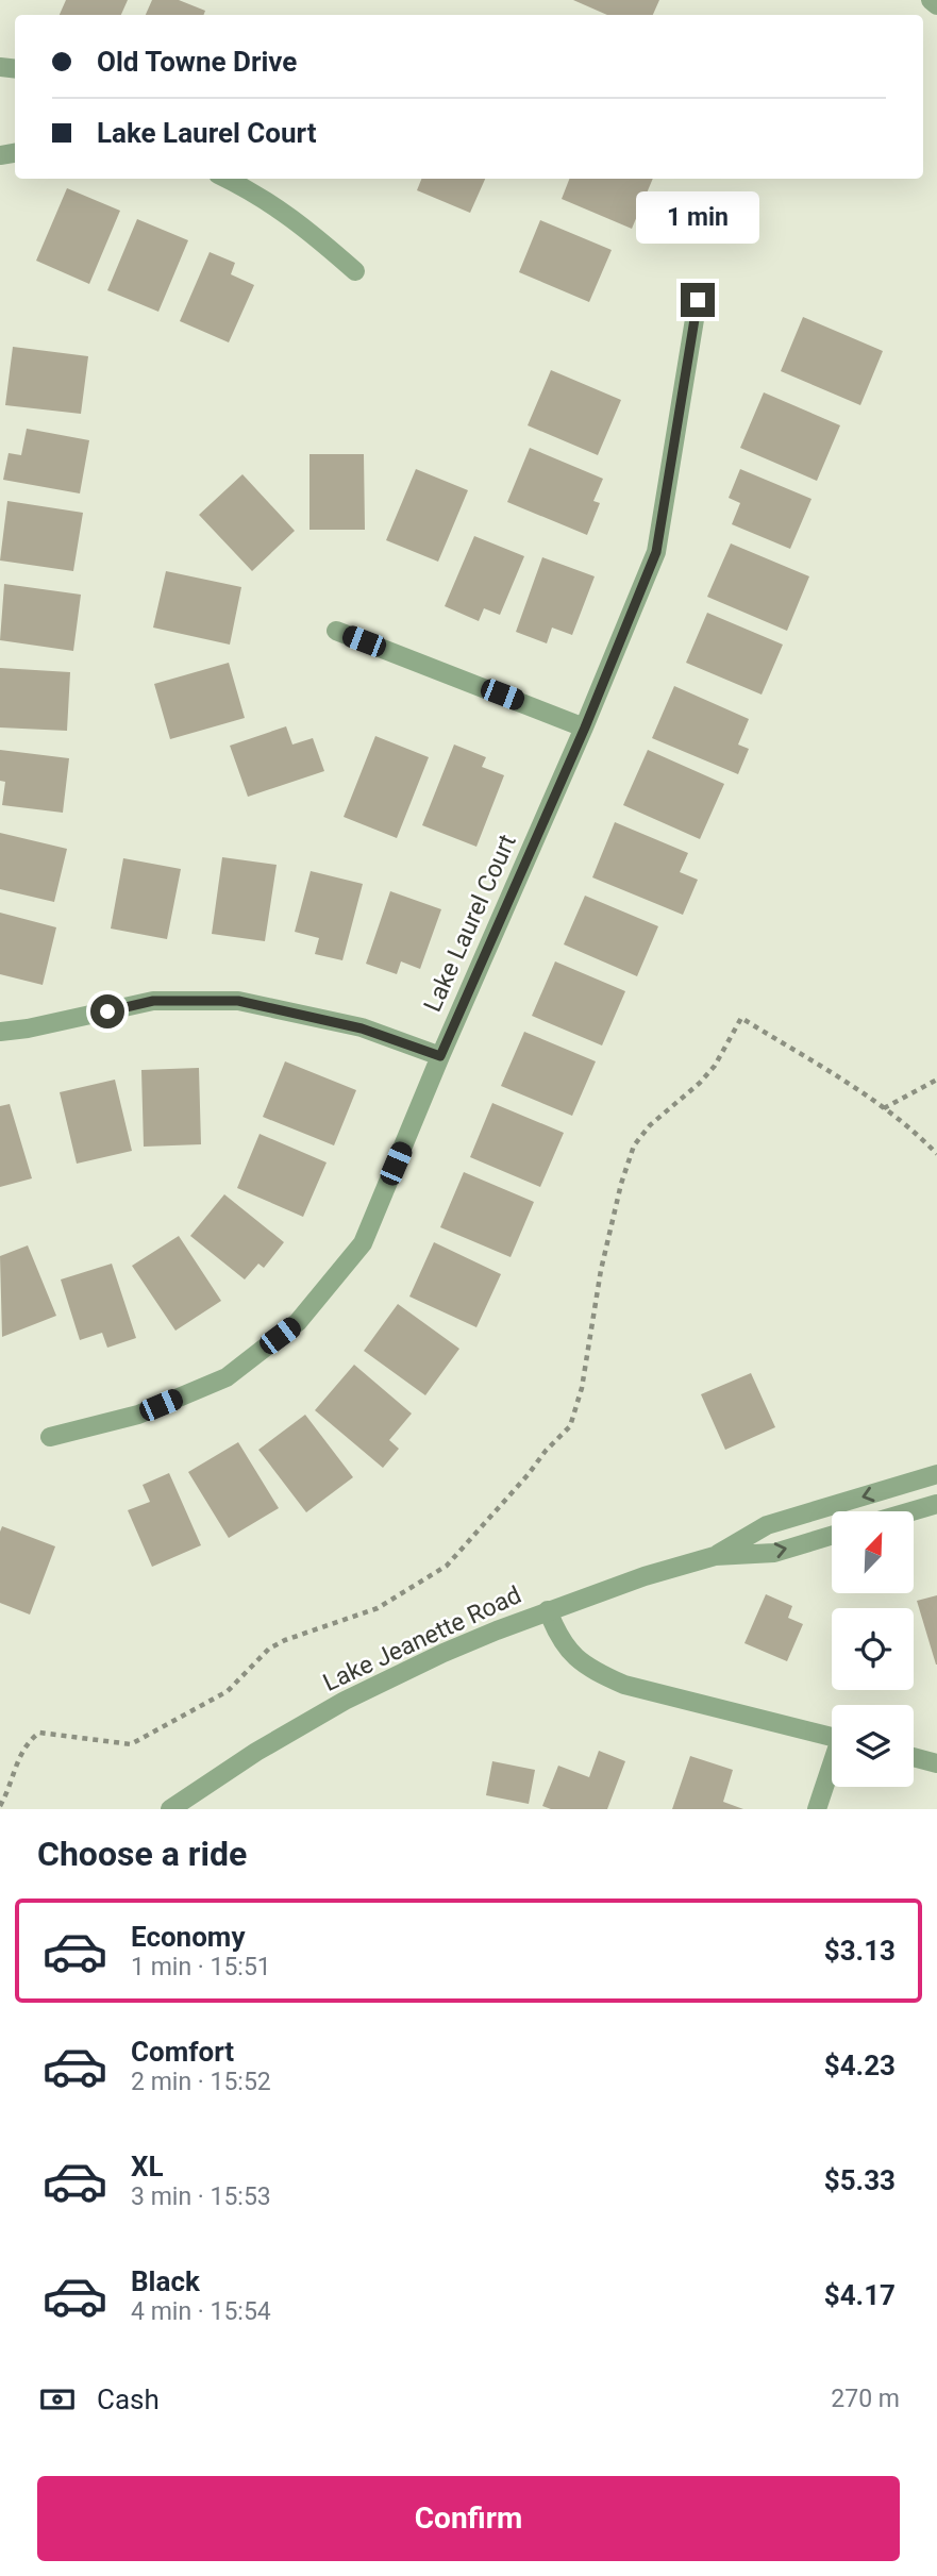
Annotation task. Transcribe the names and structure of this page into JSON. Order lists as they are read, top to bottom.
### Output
{
  "streets": {
    "street": ["Lake Laurel Court", "Lake Jeanette Road"]
  },
  "north": "top right",
  "page": {
    "banner": ["Old Towne Drive", "Lake Laurel Court"],
    "bubble": "1 min",
    "heading": "Choose a ride",
    "list": [
      {
        "name": "Economy",
        "note": "1 min · 15:51",
        "value": "$3.13"
      },
      {
        "name": "Comfort",
        "note": "2 min · 15:52",
        "value": "$4.23"
      },
      {
        "name": "XL",
        "note": "3 min · 15:53",
        "value": "$5.33"
      },
      {
        "name": "Black",
        "note": "4 min · 15:54",
        "value": "$4.17"
      }
    ],
    "pay": ["Cash", "270 m"],
    "buttons": "Confirm"
  }
}
